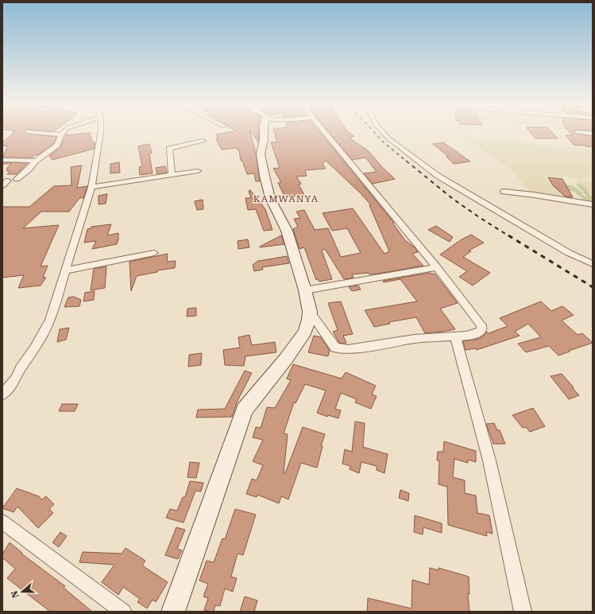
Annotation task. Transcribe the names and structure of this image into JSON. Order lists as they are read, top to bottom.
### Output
{
  "districts": ["KAMWANYA"],
  "north": "left"
}
